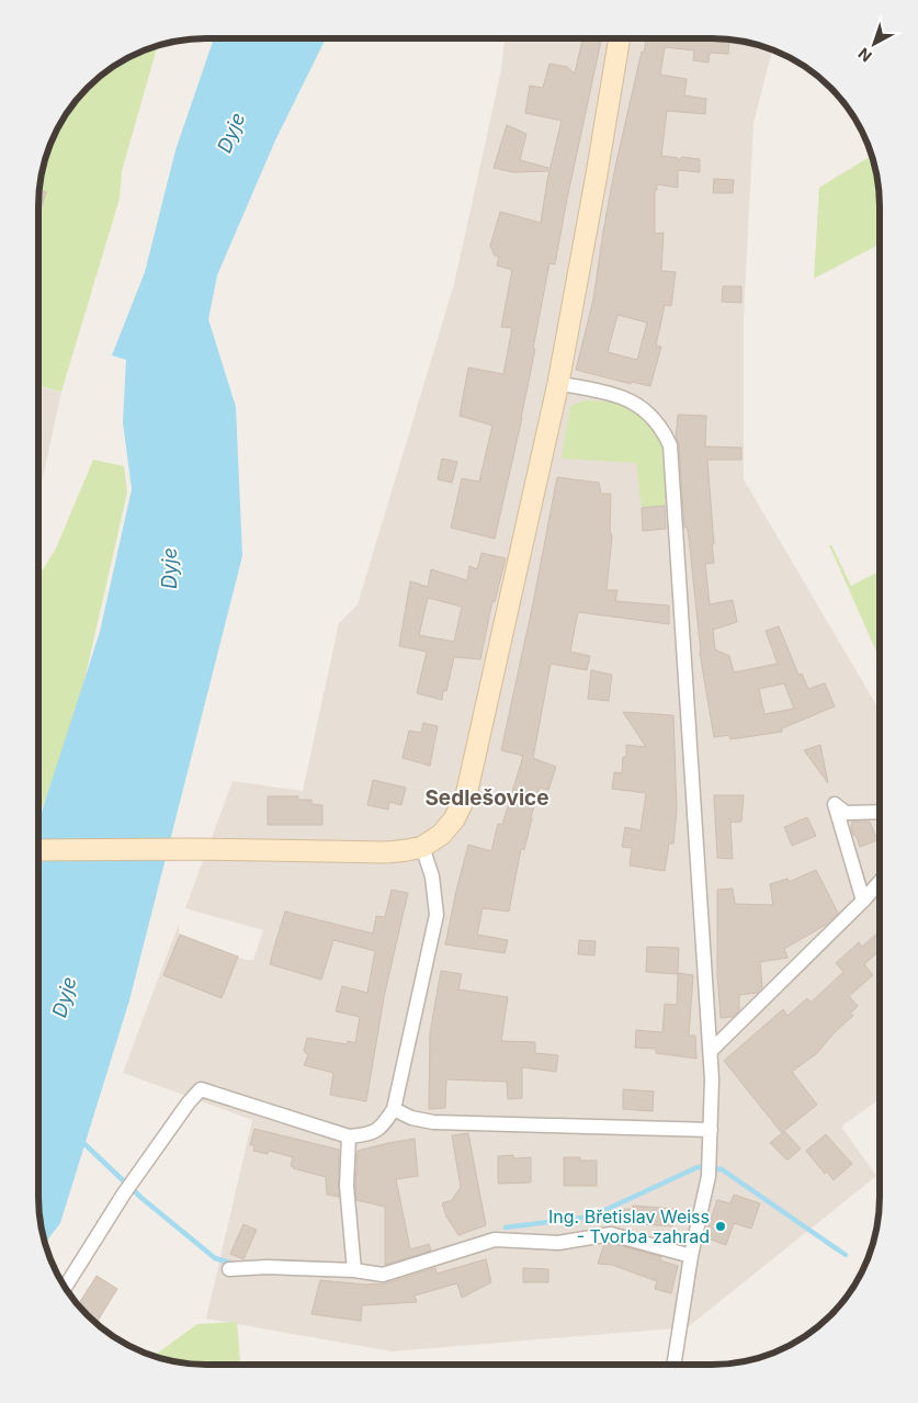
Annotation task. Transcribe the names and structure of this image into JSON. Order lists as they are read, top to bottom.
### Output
{
  "districts": ["Sedlešovice"],
  "water": ["Dyje"],
  "places": ["Ing. Břetislav Weiss - Tvorba zahrad"],
  "north": "bottom left"
}
